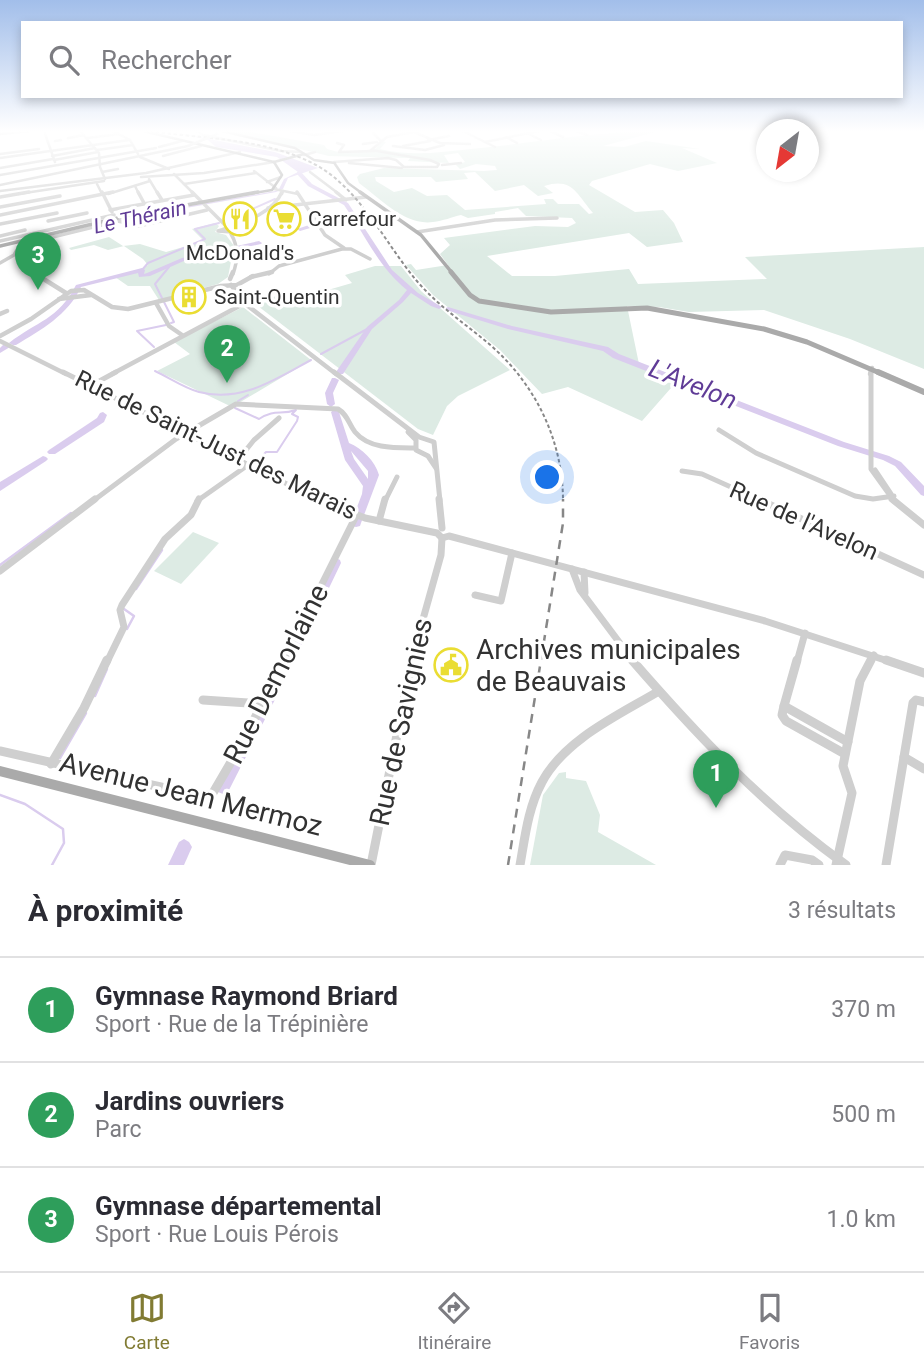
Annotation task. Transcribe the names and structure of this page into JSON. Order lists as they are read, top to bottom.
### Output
{
  "streets": {
    "main road": ["Avenue Jean Mermoz"],
    "street": [
      "Rue de Saint-Just des Marais",
      "Rue de l'Avelon",
      "Rue Demorlaine",
      "Rue de Savignies"
    ]
  },
  "crossings": [
    ["Rue de Saint-Just des Marais", "Rue Demorlaine"],
    ["Rue de Saint-Just des Marais", "Rue de Savignies"],
    ["Rue de Savignies", "Avenue Jean Mermoz"]
  ],
  "water": ["Le Thérain", "L'Avelon"],
  "places": {
    "restaurant": ["McDonald's"],
    "supermarket": ["Carrefour"],
    "building": ["Saint-Quentin"],
    "public building": ["Archives municipales de Beauvais"]
  },
  "north": "bottom left",
  "page": {
    "search": "Rechercher",
    "pins": ["3", "2", "1"],
    "heading": ["À proximité", "3 résultats"],
    "list": [
      {
        "mark": "1",
        "name": "Gymnase Raymond Briard",
        "note": "Sport · Rue de la Trépinière",
        "value": "370 m"
      },
      {
        "mark": "2",
        "name": "Jardins ouvriers",
        "note": "Parc",
        "value": "500 m"
      },
      {
        "mark": "3",
        "name": "Gymnase départemental",
        "note": "Sport · Rue Louis Pérois",
        "value": "1.0 km"
      }
    ],
    "nav": ["Carte", "Itinéraire", "Favoris"]
  }
}
